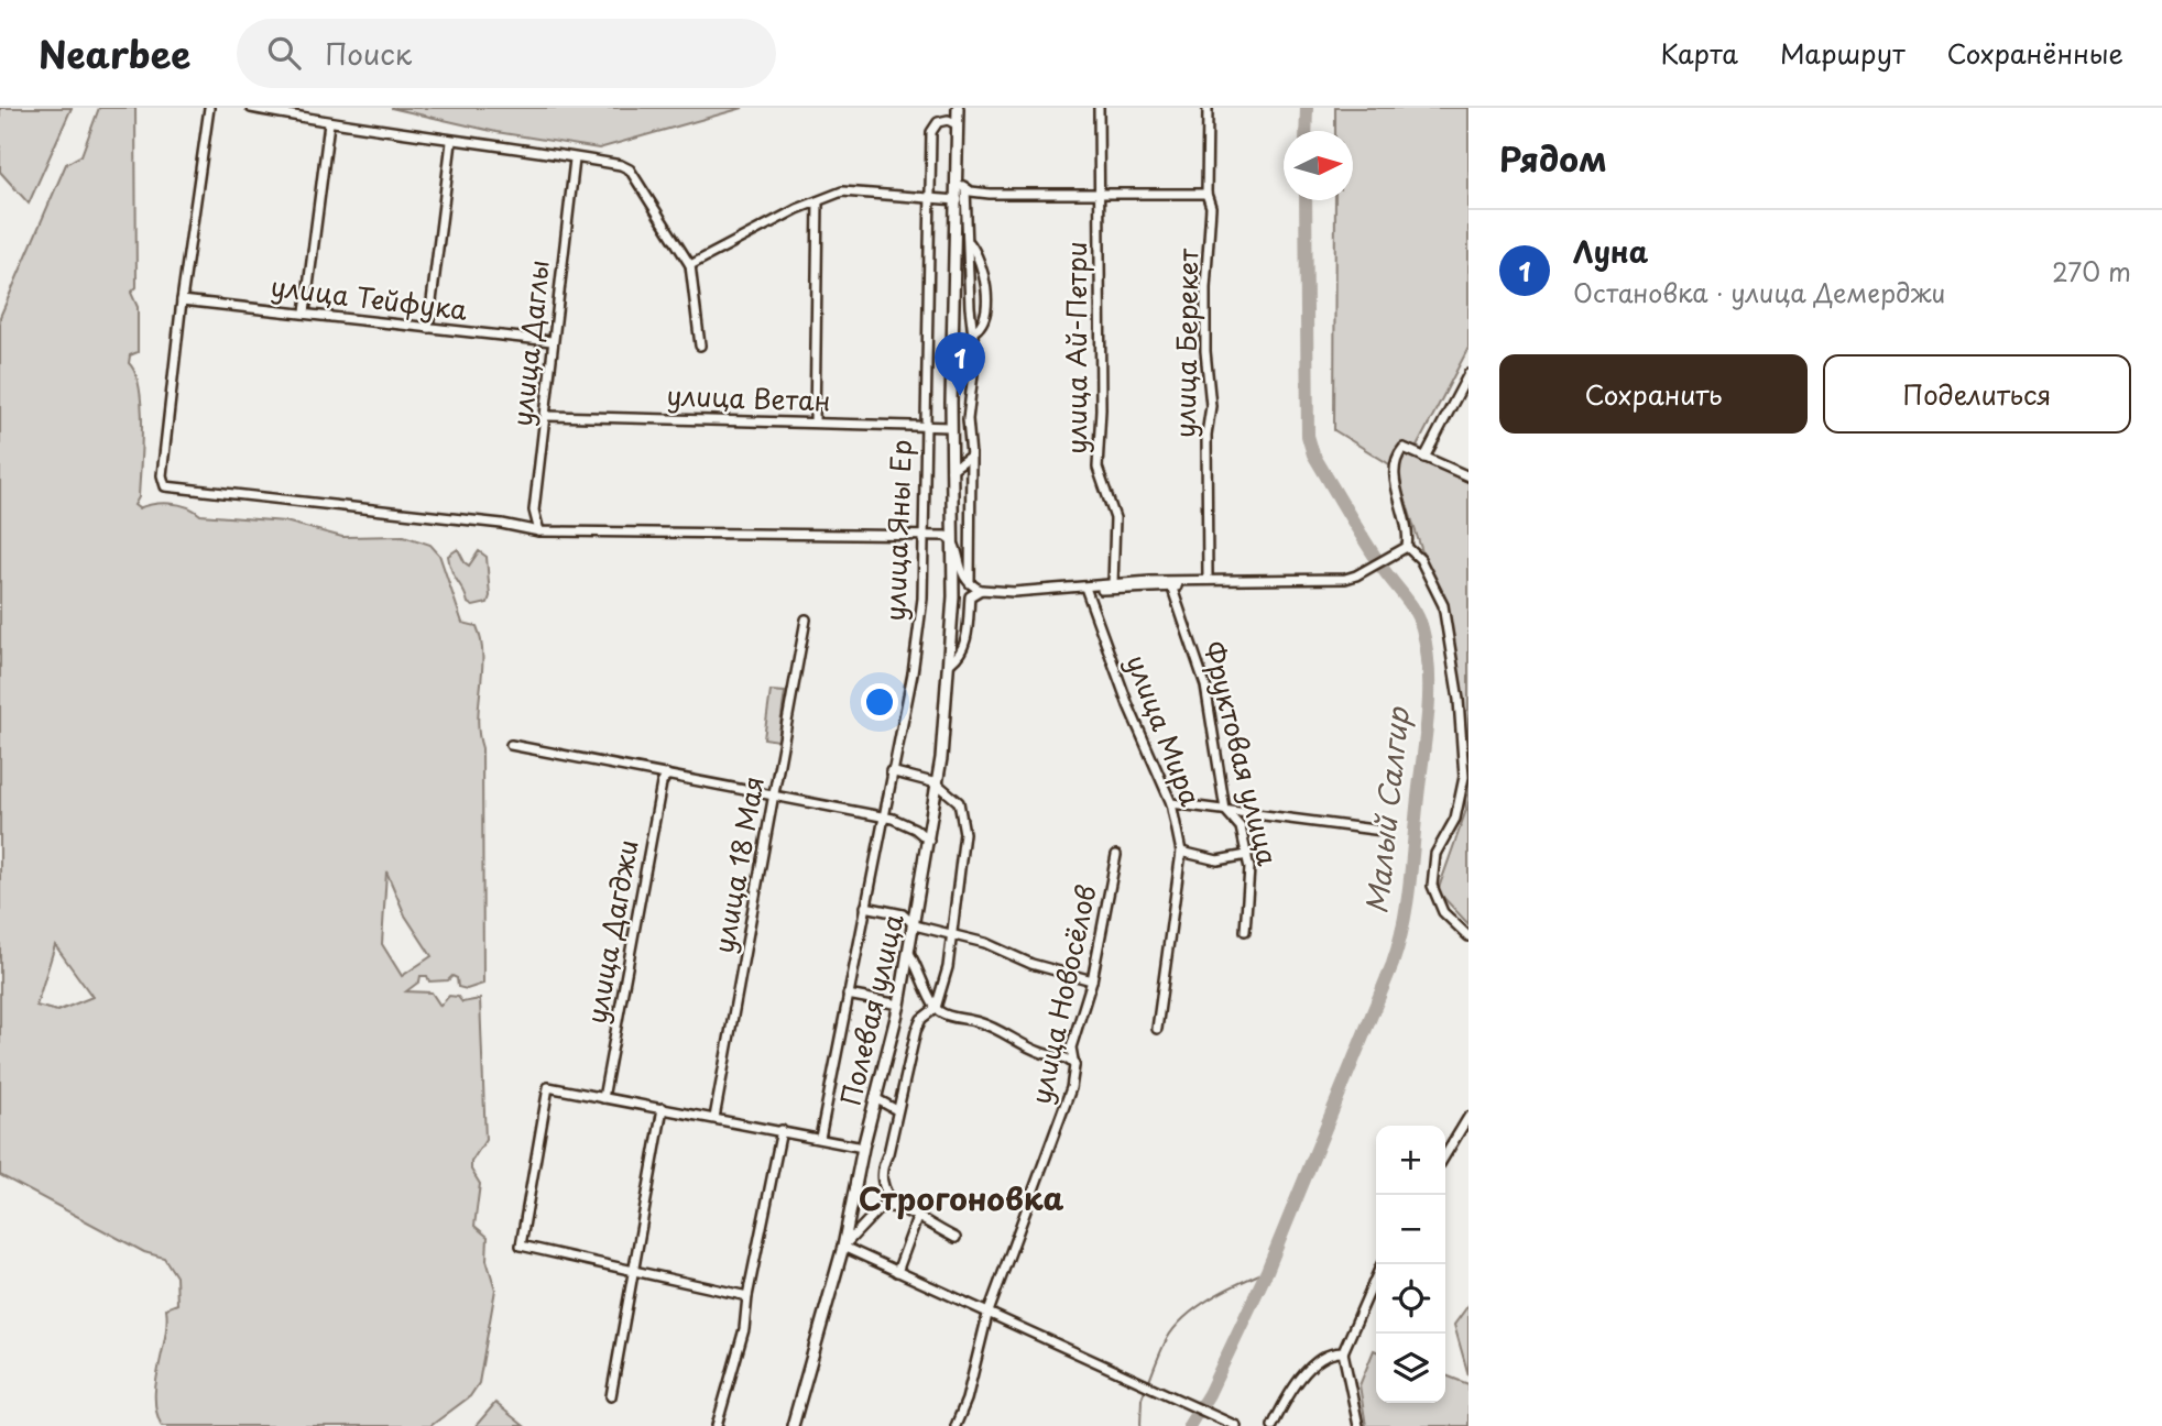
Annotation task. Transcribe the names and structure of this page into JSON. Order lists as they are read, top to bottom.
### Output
{
  "streets": {
    "main road": ["Полевая улица"],
    "street": [
      "улица Тейфука",
      "улица Даглы",
      "улица Берекет",
      "улица Ай-Петри",
      "улица Ветан",
      "улица Яны Ер",
      "улица Мира",
      "Фруктовая улица",
      "улица 18 Мая",
      "улица Дагджи",
      "улица Новосёлов"
    ]
  },
  "crossings": [
    ["улица Тейфука", "улица Даглы"],
    ["улица Даглы", "улица Ветан"],
    ["улица Ветан", "улица Яны Ер"],
    ["улица Ветан", "Полевая улица"],
    ["улица Яны Ер", "Полевая улица"]
  ],
  "districts": ["Строгоновка"],
  "water": ["Малый Салгир"],
  "north": "right",
  "page": {
    "header": "Nearbee",
    "search": "Поиск",
    "nav": ["Карта", "Маршрут", "Сохранённые"],
    "heading": "Рядом",
    "list": [
      {
        "mark": "1",
        "name": "Луна",
        "note": "Остановка · улица Демерджи",
        "value": "270 m"
      }
    ],
    "buttons": ["Сохранить", "Поделиться"],
    "pins": "1",
    "map_buttons": ["+", "−"]
  }
}
